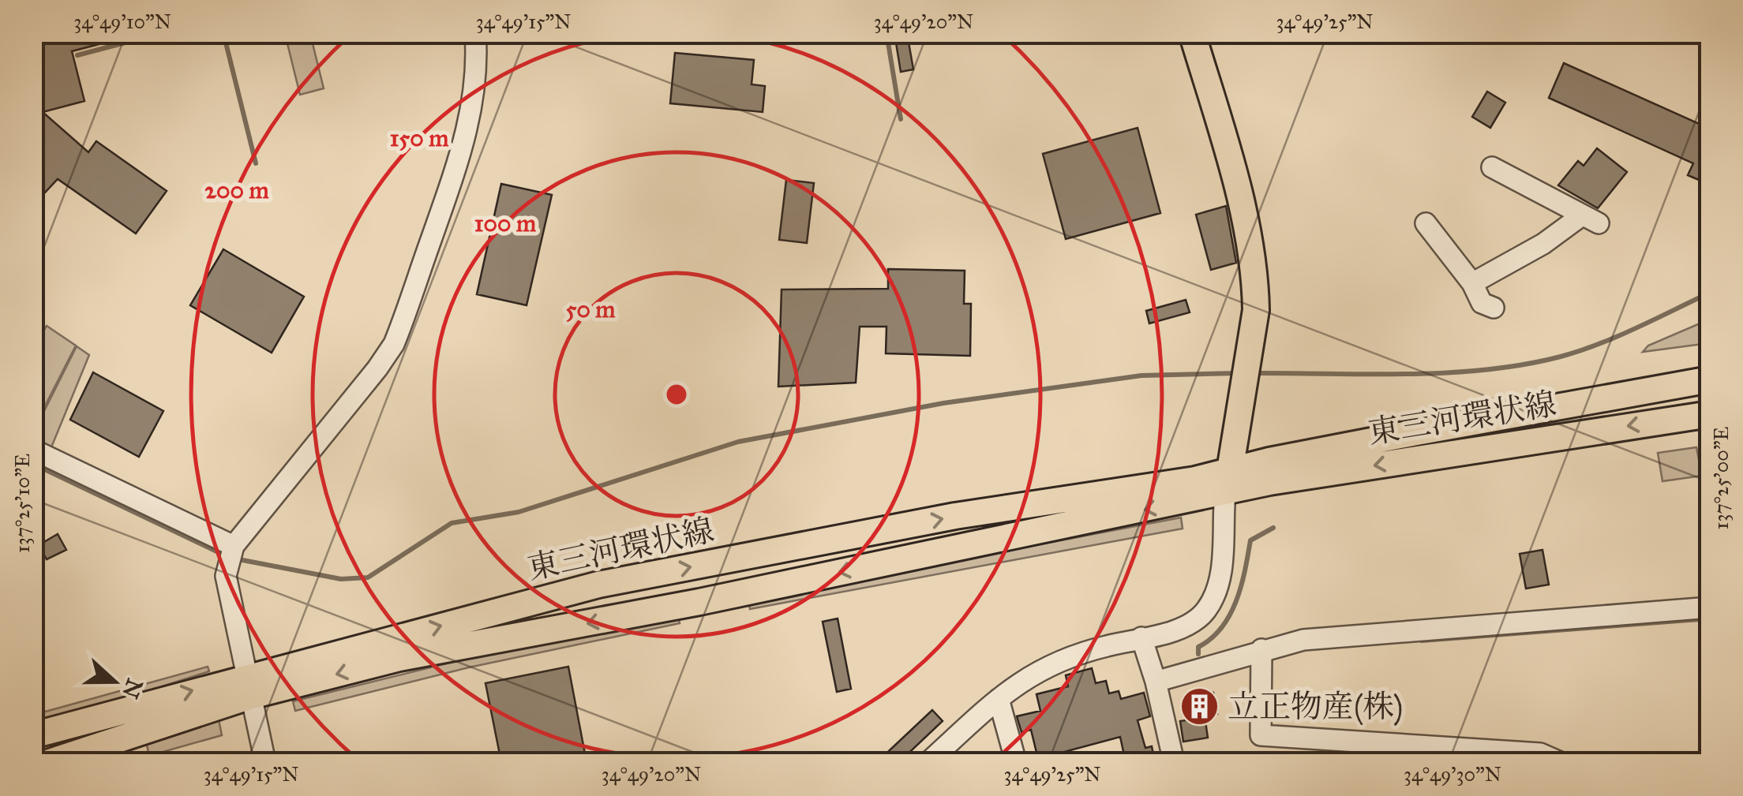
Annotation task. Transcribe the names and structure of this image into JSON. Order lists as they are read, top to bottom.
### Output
{
  "streets": {
    "main road": ["東三河環状線"]
  },
  "places": {
    "building": ["立正物産(株)"]
  },
  "north": "right",
  "coordinates": [
    "34°49'10\"N",
    "34°49'15\"N",
    "34°49'20\"N",
    "34°49'25\"N",
    "137°25'00\"E",
    "137°25'10\"E",
    "34°49'30\"N"
  ],
  "rings": [
    "150 m",
    "200 m",
    "100 m",
    "50 m"
  ]
}
